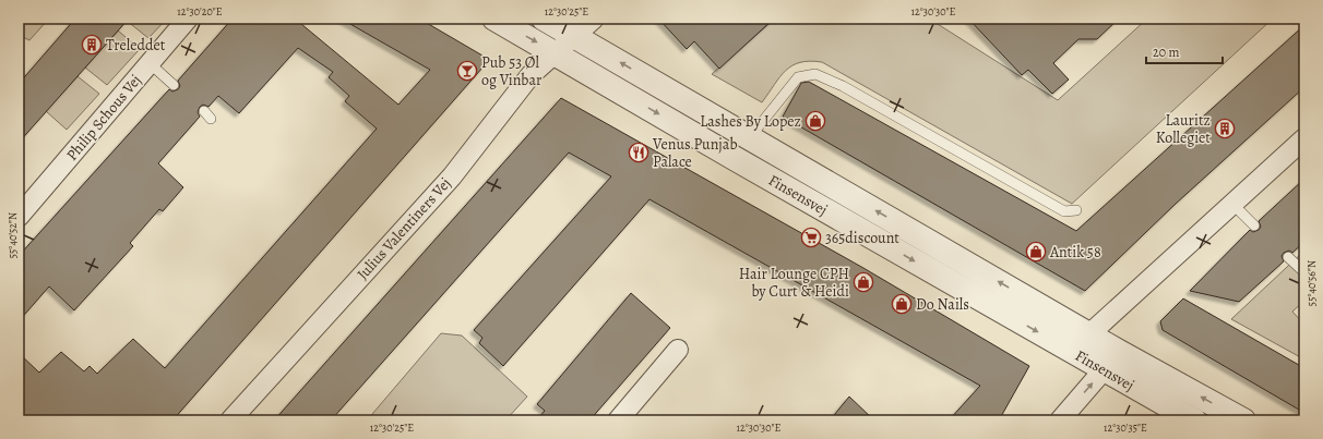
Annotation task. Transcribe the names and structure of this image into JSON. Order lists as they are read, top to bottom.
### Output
{
  "streets": {
    "street": ["Philip Schous Vej", "Finsensvej", "Julius Valentiners Vej"]
  },
  "crossings": [
    ["Finsensvej", "Julius Valentiners Vej"]
  ],
  "places": {
    "building": ["Treleddet", "Lauritz Kollegiet"],
    "bar": ["Pub 53 Øl og Vinbar"],
    "shop": [
      "Lashes By Lopez",
      "Antik 58",
      "Hair Lounge CPH by Curt & Heidi",
      "Do Nails"
    ],
    "restaurant": ["Venus Punjab Palace"],
    "supermarket": ["365discount"]
  },
  "scale_bar": "20 m",
  "coordinates": [
    "12°30'20\"E",
    "12°30'25\"E",
    "12°30'30\"E",
    "55°40'52\"N",
    "55°40'56\"N",
    "12°30'35\"E"
  ]
}
